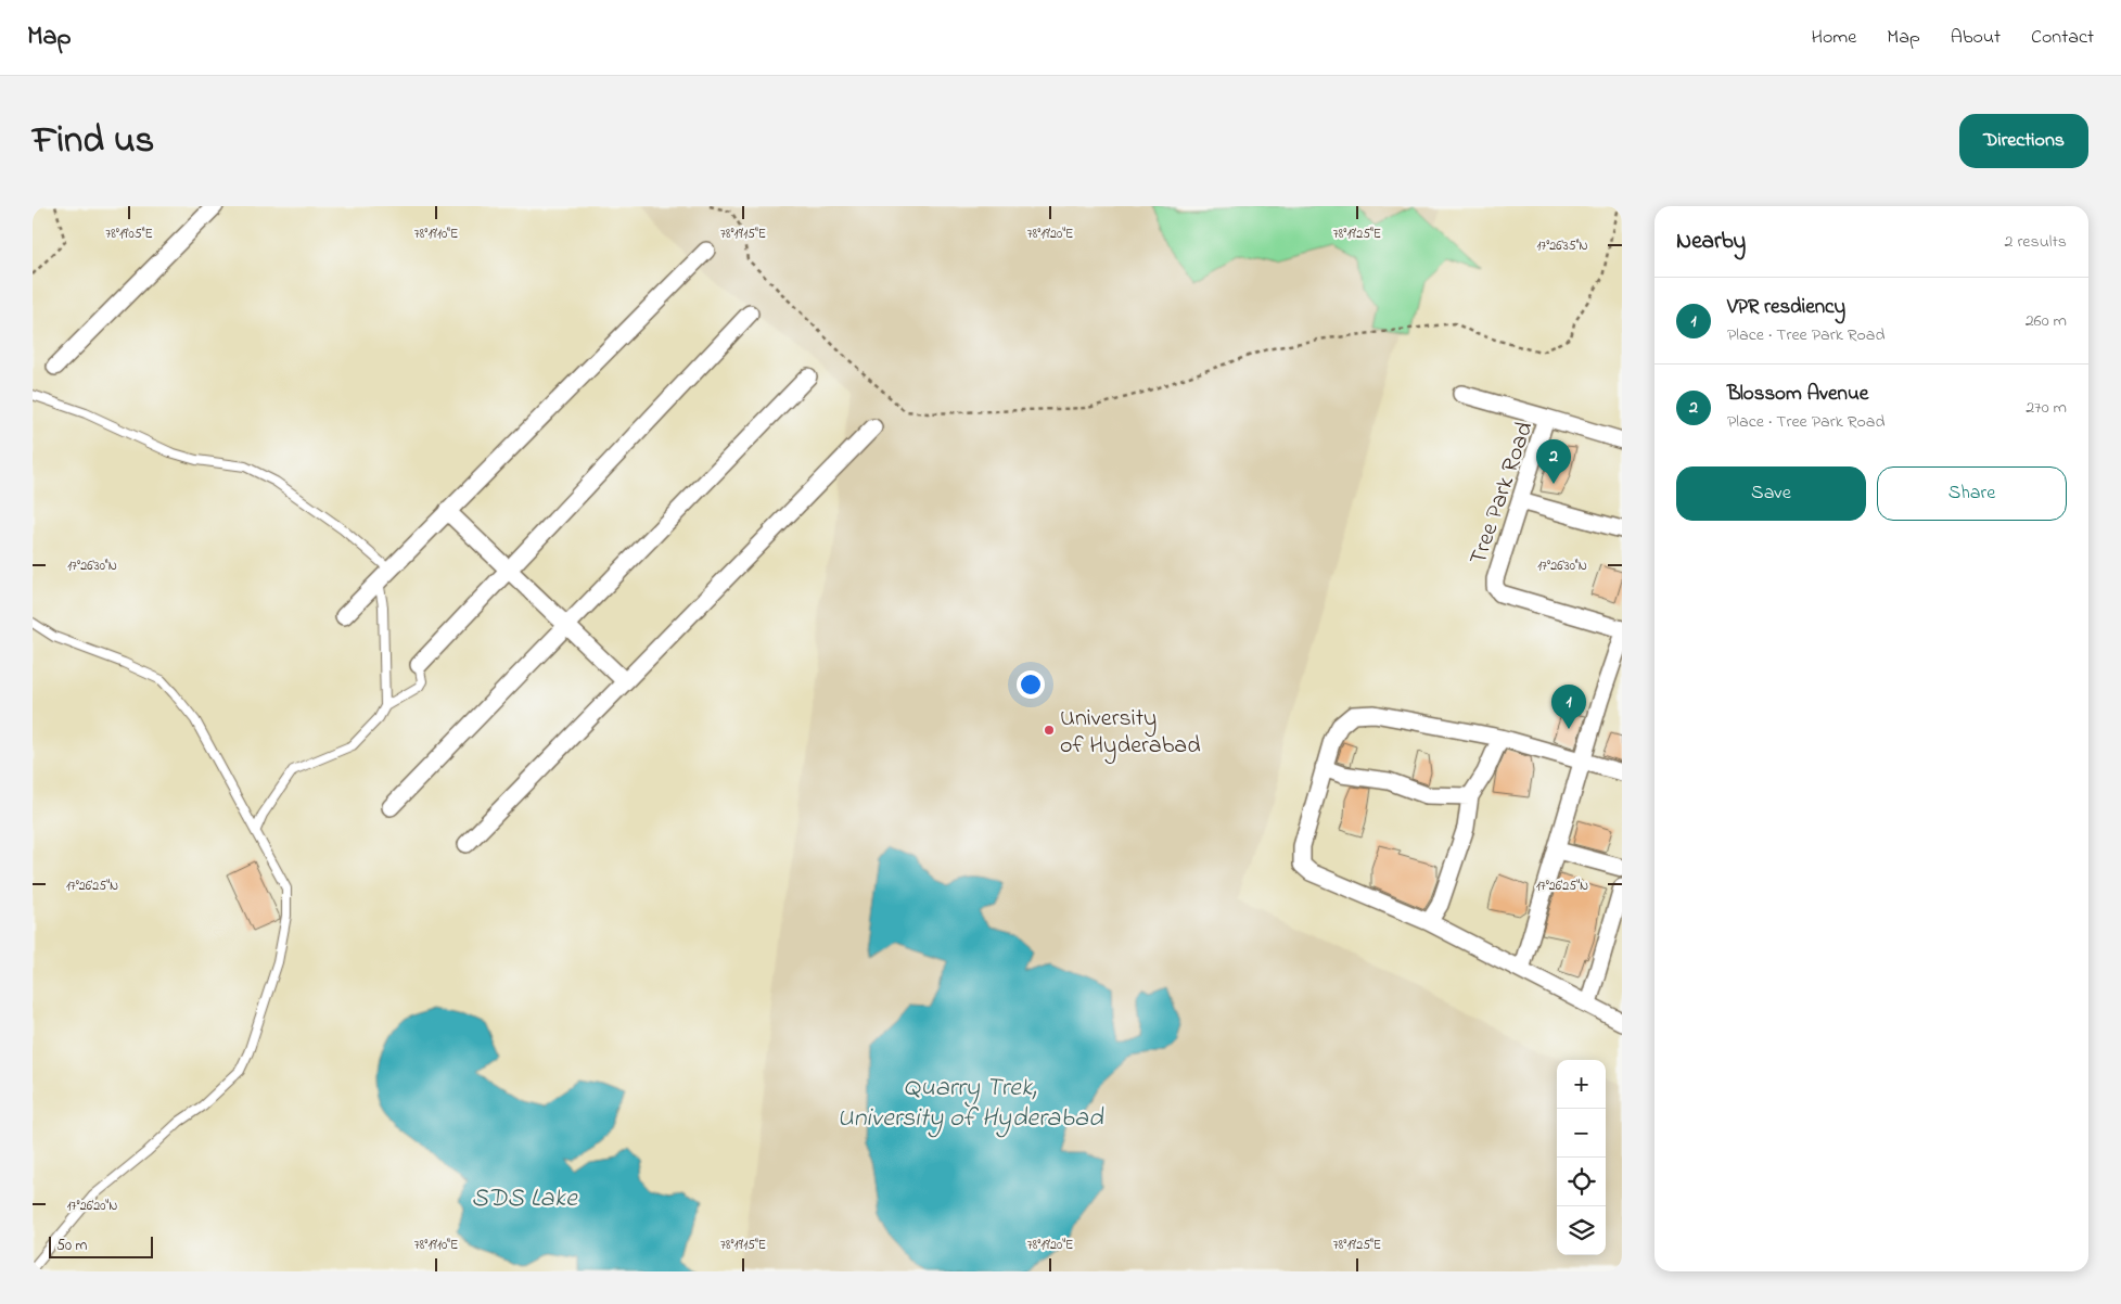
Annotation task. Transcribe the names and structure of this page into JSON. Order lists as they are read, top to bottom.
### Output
{
  "streets": {
    "street": ["Tree Park Road"]
  },
  "water": ["Quarry Trek, University of Hyderabad", "SDS Lake"],
  "places": ["University of Hyderabad"],
  "scale_bar": "50 m",
  "page": {
    "header": "Map",
    "nav": [
      "Home",
      "Map",
      "About",
      "Contact"
    ],
    "title": "Find us",
    "buttons": [
      "Directions",
      ["Save", "Share"]
    ],
    "heading": ["Nearby", "2 results"],
    "list": [
      {
        "mark": "1",
        "name": "VPR resdiency",
        "note": "Place · Tree Park Road",
        "value": "260 m"
      },
      {
        "mark": "2",
        "name": "Blossom Avenue",
        "note": "Place · Tree Park Road",
        "value": "270 m"
      }
    ],
    "pins": ["2", "1"],
    "map_buttons": ["+", "−"],
    "scale": "50 m"
  },
  "coordinates": [
    "78°19'05\"E",
    "78°19'10\"E",
    "78°19'15\"E",
    "78°19'20\"E",
    "78°19'25\"E",
    "17°26'35\"N",
    "17°26'30\"N",
    "17°26'25\"N",
    "17°26'20\"N"
  ]
}
